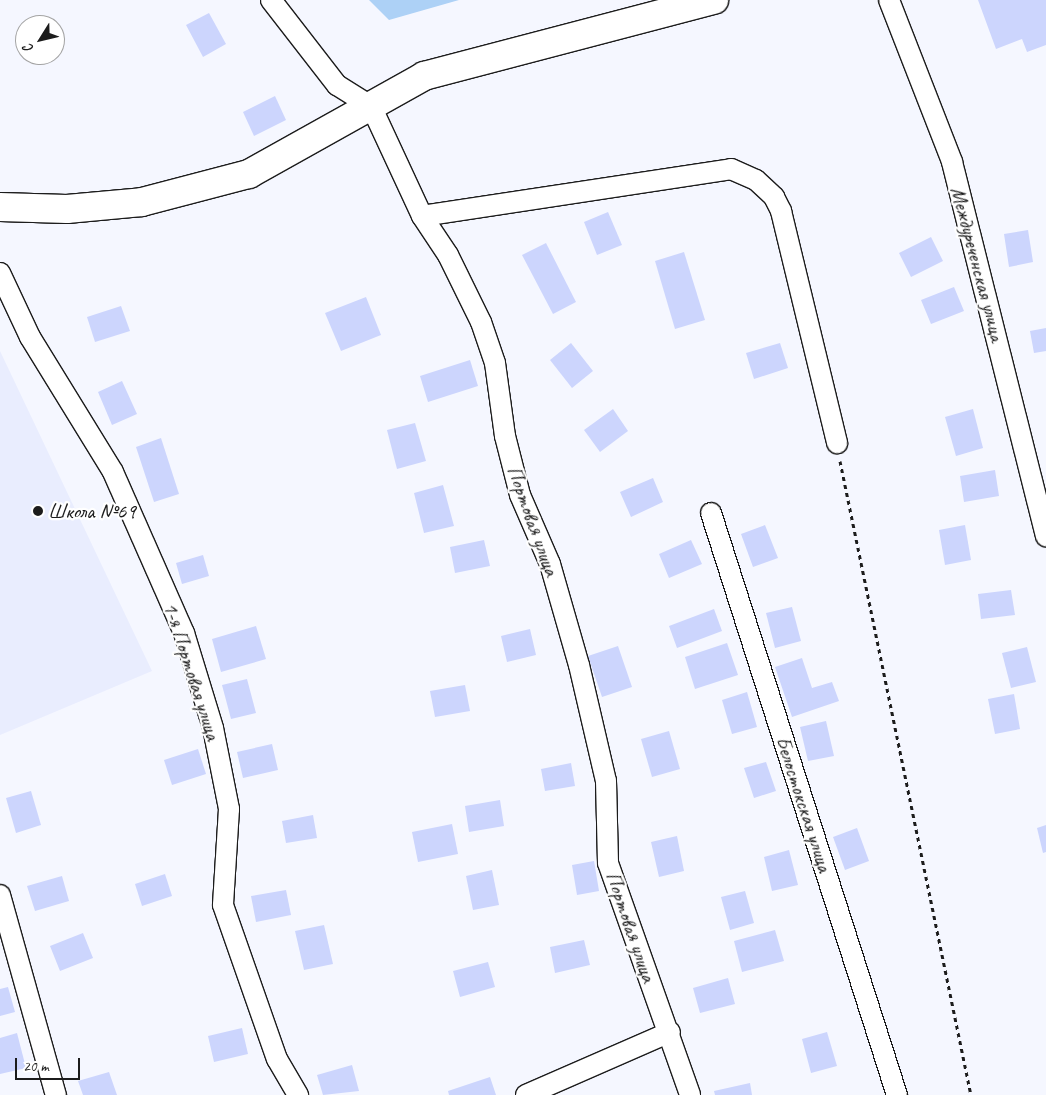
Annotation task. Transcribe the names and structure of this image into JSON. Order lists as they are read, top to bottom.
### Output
{
  "streets": {
    "street": [
      "Междуреченская улица",
      "Портовая улица",
      "1-я Портовая улица",
      "Белостокская улица"
    ]
  },
  "places": ["Школа №69"],
  "scale_bar": "20 m",
  "north": "bottom left"
}
